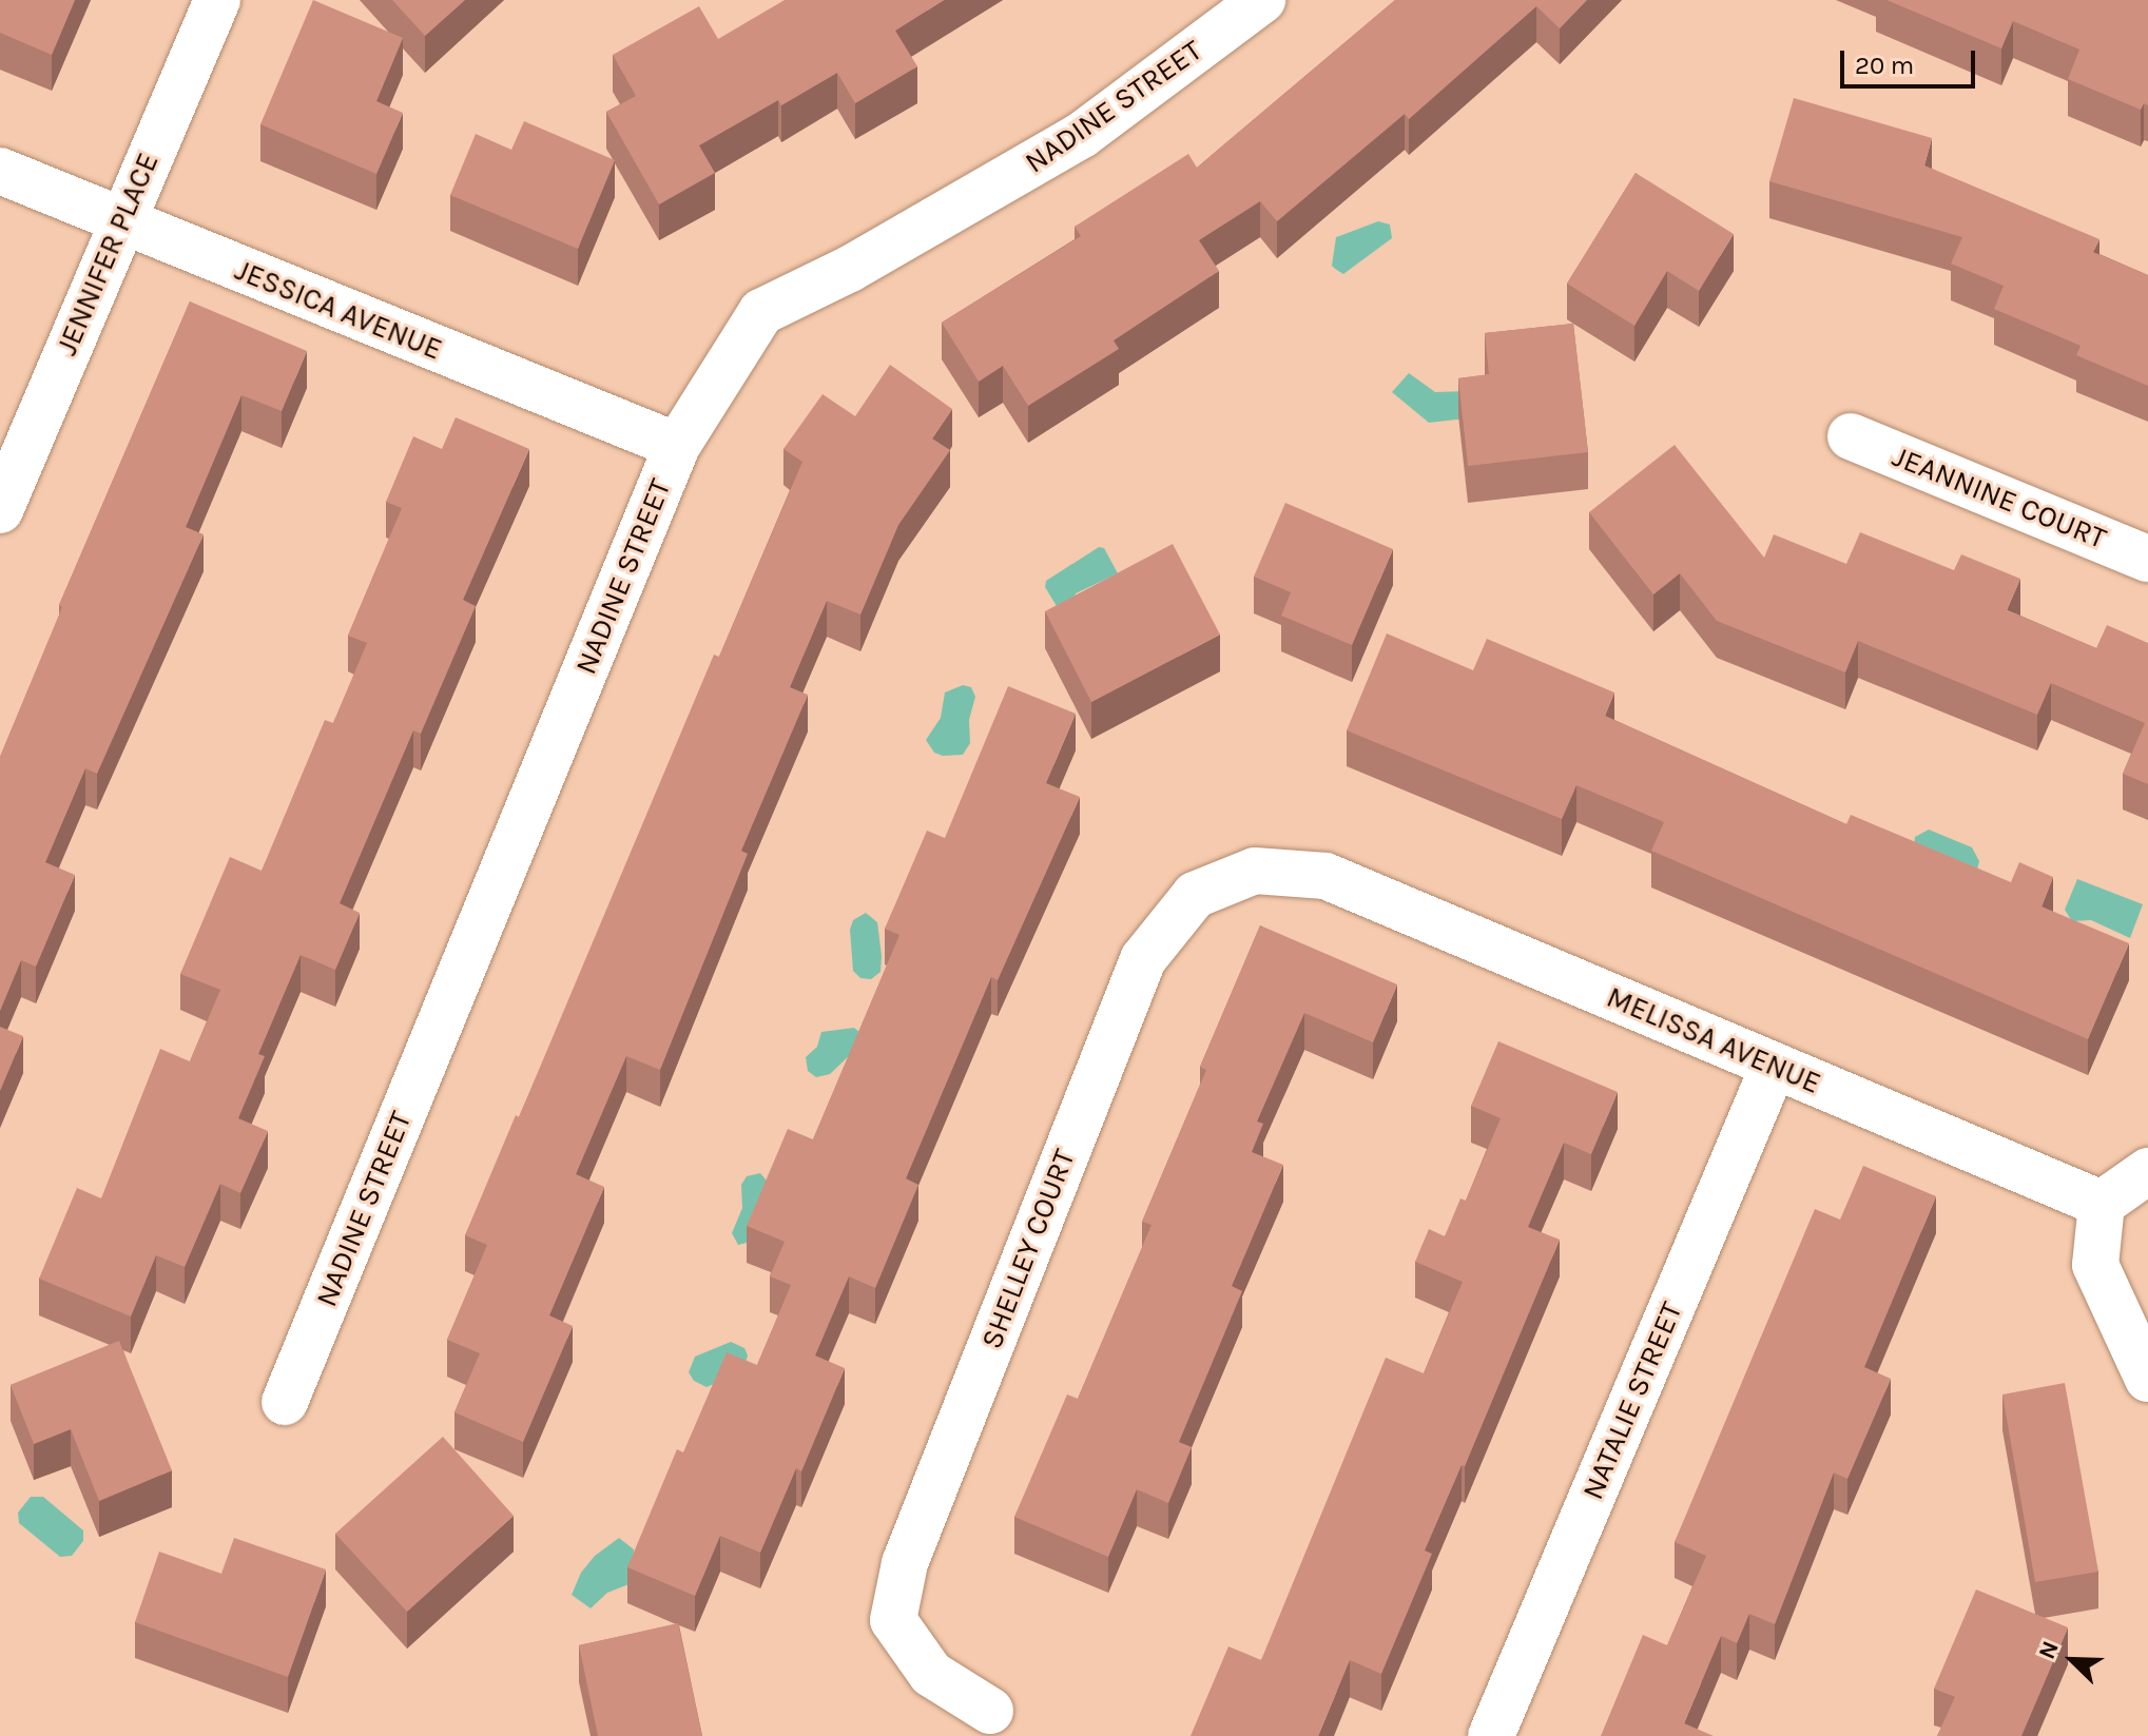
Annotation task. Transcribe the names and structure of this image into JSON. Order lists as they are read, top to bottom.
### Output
{
  "streets": {
    "street": [
      "NADINE STREET",
      "JENNIFER PLACE",
      "JESSICA AVENUE",
      "JEANNINE COURT",
      "MELISSA AVENUE",
      "SHELLEY COURT",
      "NATALIE STREET"
    ]
  },
  "crossings": [
    ["NADINE STREET", "JESSICA AVENUE"],
    ["JENNIFER PLACE", "JESSICA AVENUE"],
    ["MELISSA AVENUE", "SHELLEY COURT"],
    ["MELISSA AVENUE", "NATALIE STREET"]
  ],
  "scale_bar": "20 m",
  "north": "top left"
}
